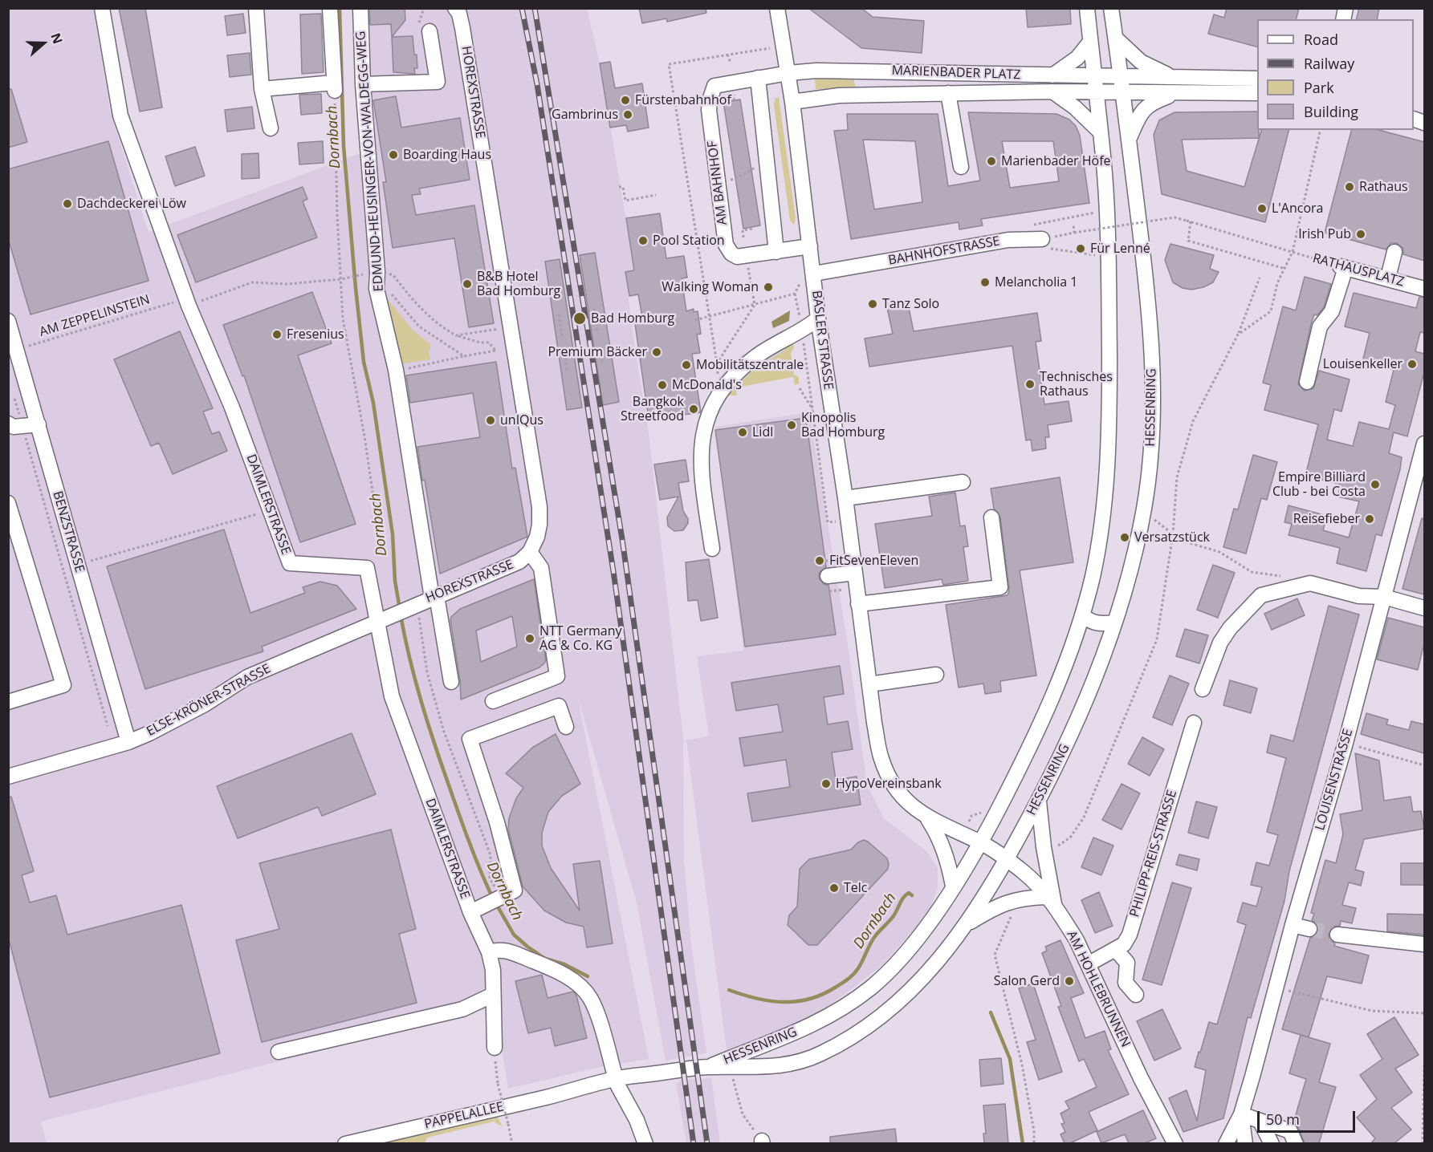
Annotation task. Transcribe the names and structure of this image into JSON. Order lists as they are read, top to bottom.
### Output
{
  "streets": {
    "street": [
      "MARIENBADER PLATZ",
      "HOREXSTRASSE",
      "EDMUND-HEUSINGER-VON-WALDEGG-WEG",
      "AM BAHNHOF",
      "BAHNHOFSTRASSE",
      "RATHAUSPLATZ",
      "BASLER STRASSE",
      "HESSENRING",
      "DAIMLERSTRASSE",
      "BENZSTRASSE",
      "ELSE-KRÖNER-STRASSE",
      "LOUISENSTRASSE",
      "PHILIPP-REIS-STRASSE",
      "AM HOHLEBRUNNEN",
      "PAPPELALLEE"
    ],
    "path": ["AM ZEPPELINSTEIN"]
  },
  "crossings": [
    ["MARIENBADER PLATZ", "AM BAHNHOF"],
    ["MARIENBADER PLATZ", "BASLER STRASSE"],
    ["MARIENBADER PLATZ", "HESSENRING"],
    ["HOREXSTRASSE", "EDMUND-HEUSINGER-VON-WALDEGG-WEG"],
    ["HOREXSTRASSE", "DAIMLERSTRASSE"],
    ["HOREXSTRASSE", "ELSE-KRÖNER-STRASSE"],
    ["EDMUND-HEUSINGER-VON-WALDEGG-WEG", "AM ZEPPELINSTEIN"],
    ["AM BAHNHOF", "BASLER STRASSE"],
    ["BAHNHOFSTRASSE", "BASLER STRASSE"],
    ["AM ZEPPELINSTEIN", "DAIMLERSTRASSE"],
    ["AM ZEPPELINSTEIN", "BENZSTRASSE"],
    ["BASLER STRASSE", "HESSENRING"],
    ["BASLER STRASSE", "AM HOHLEBRUNNEN"],
    ["HESSENRING", "AM HOHLEBRUNNEN"],
    ["HESSENRING", "PAPPELALLEE"],
    ["DAIMLERSTRASSE", "ELSE-KRÖNER-STRASSE"],
    ["BENZSTRASSE", "ELSE-KRÖNER-STRASSE"],
    ["PHILIPP-REIS-STRASSE", "AM HOHLEBRUNNEN"]
  ],
  "water": ["Dornbach"],
  "places": [
    "Fürstenbahnhof",
    "Gambrinus",
    "Boarding Haus",
    "Marienbader Höfe",
    "Rathaus",
    "Dachdeckerei Löw",
    "L'Ancora",
    "Irish Pub",
    "Pool Station",
    "Für Lenné",
    "Melancholia 1",
    "B&B Hotel Bad Homburg",
    "Walking Woman",
    "Tanz Solo",
    "Bad Homburg",
    "Fresenius",
    "Premium Bäcker",
    "Louisenkeller",
    "Mobilitätszentrale",
    "Technisches Rathaus",
    "McDonald's",
    "Bangkok Streetfood",
    "unIQus",
    "Kinopolis Bad Homburg",
    "Lidl",
    "Empire Billiard Club - bei Costa",
    "Reisefieber",
    "Versatzstück",
    "FitSevenEleven",
    "NTT Germany AG & Co. KG",
    "HypoVereinsbank",
    "Telc",
    "Salon Gerd"
  ],
  "legend": [
    "Road",
    "Railway",
    "Park",
    "Building"
  ],
  "scale_bar": "50 m",
  "north": "right"
}
